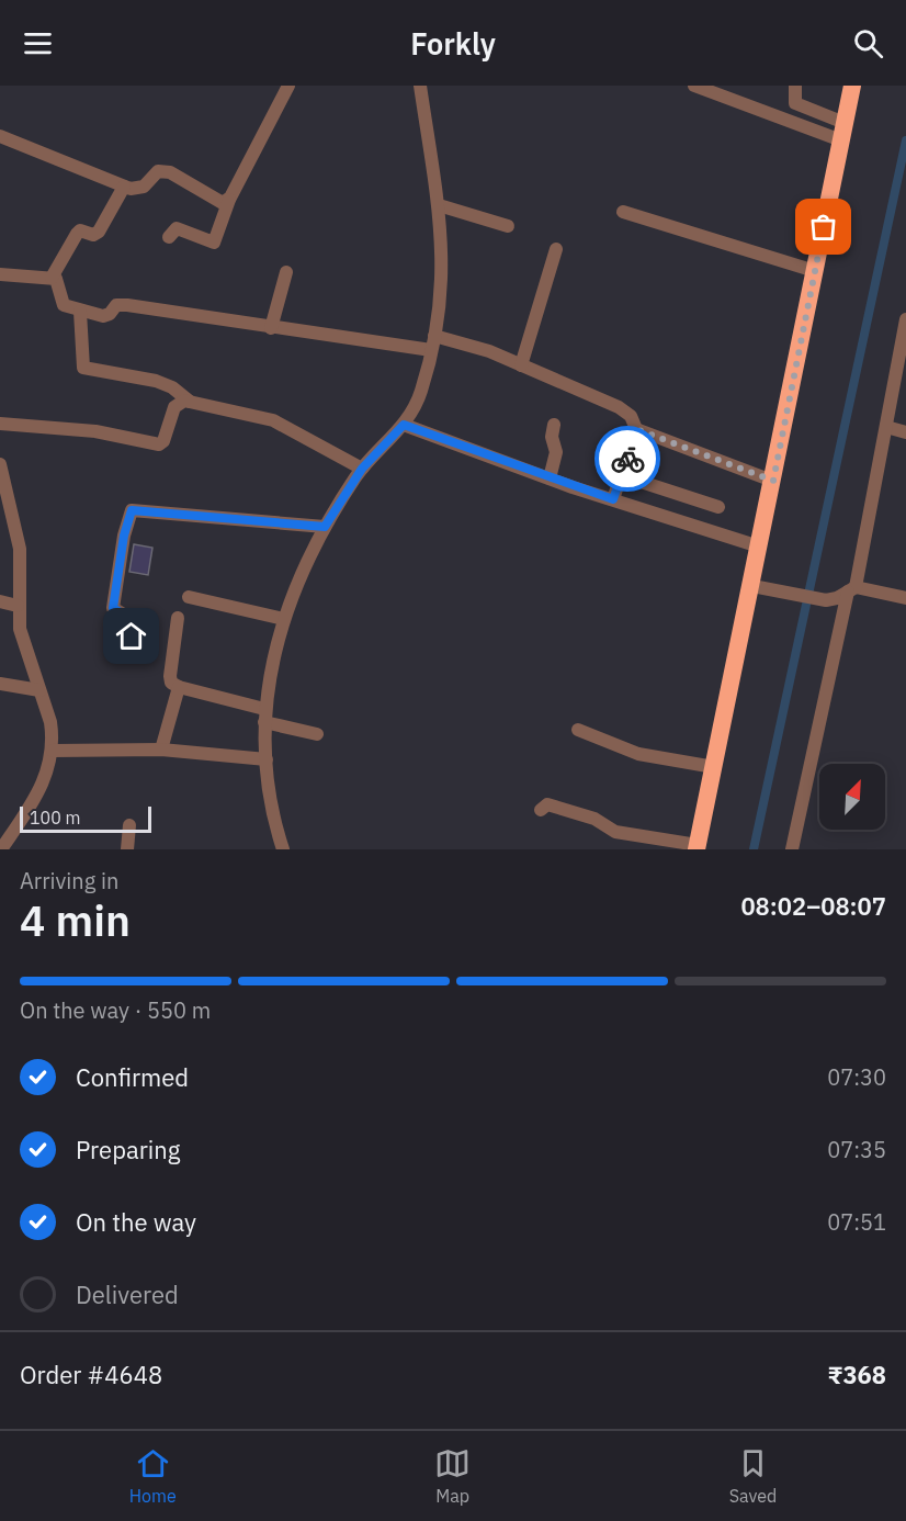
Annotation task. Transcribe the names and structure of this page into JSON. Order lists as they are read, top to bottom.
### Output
{
  "scale_bar": "100 m",
  "north": "top right",
  "page": {
    "header": "Forkly",
    "scale": "100 m",
    "heading": ["4 min", "Arriving in", "08:02–08:07"],
    "panel": ["Order #4648", "₹368"],
    "bar": "On the way · 550 m",
    "list": [
      ["Confirmed", "07:30"],
      ["Preparing", "07:35"],
      ["On the way", "07:51"],
      "Delivered"
    ],
    "tabs": ["Home", "Map", "Saved"]
  }
}
